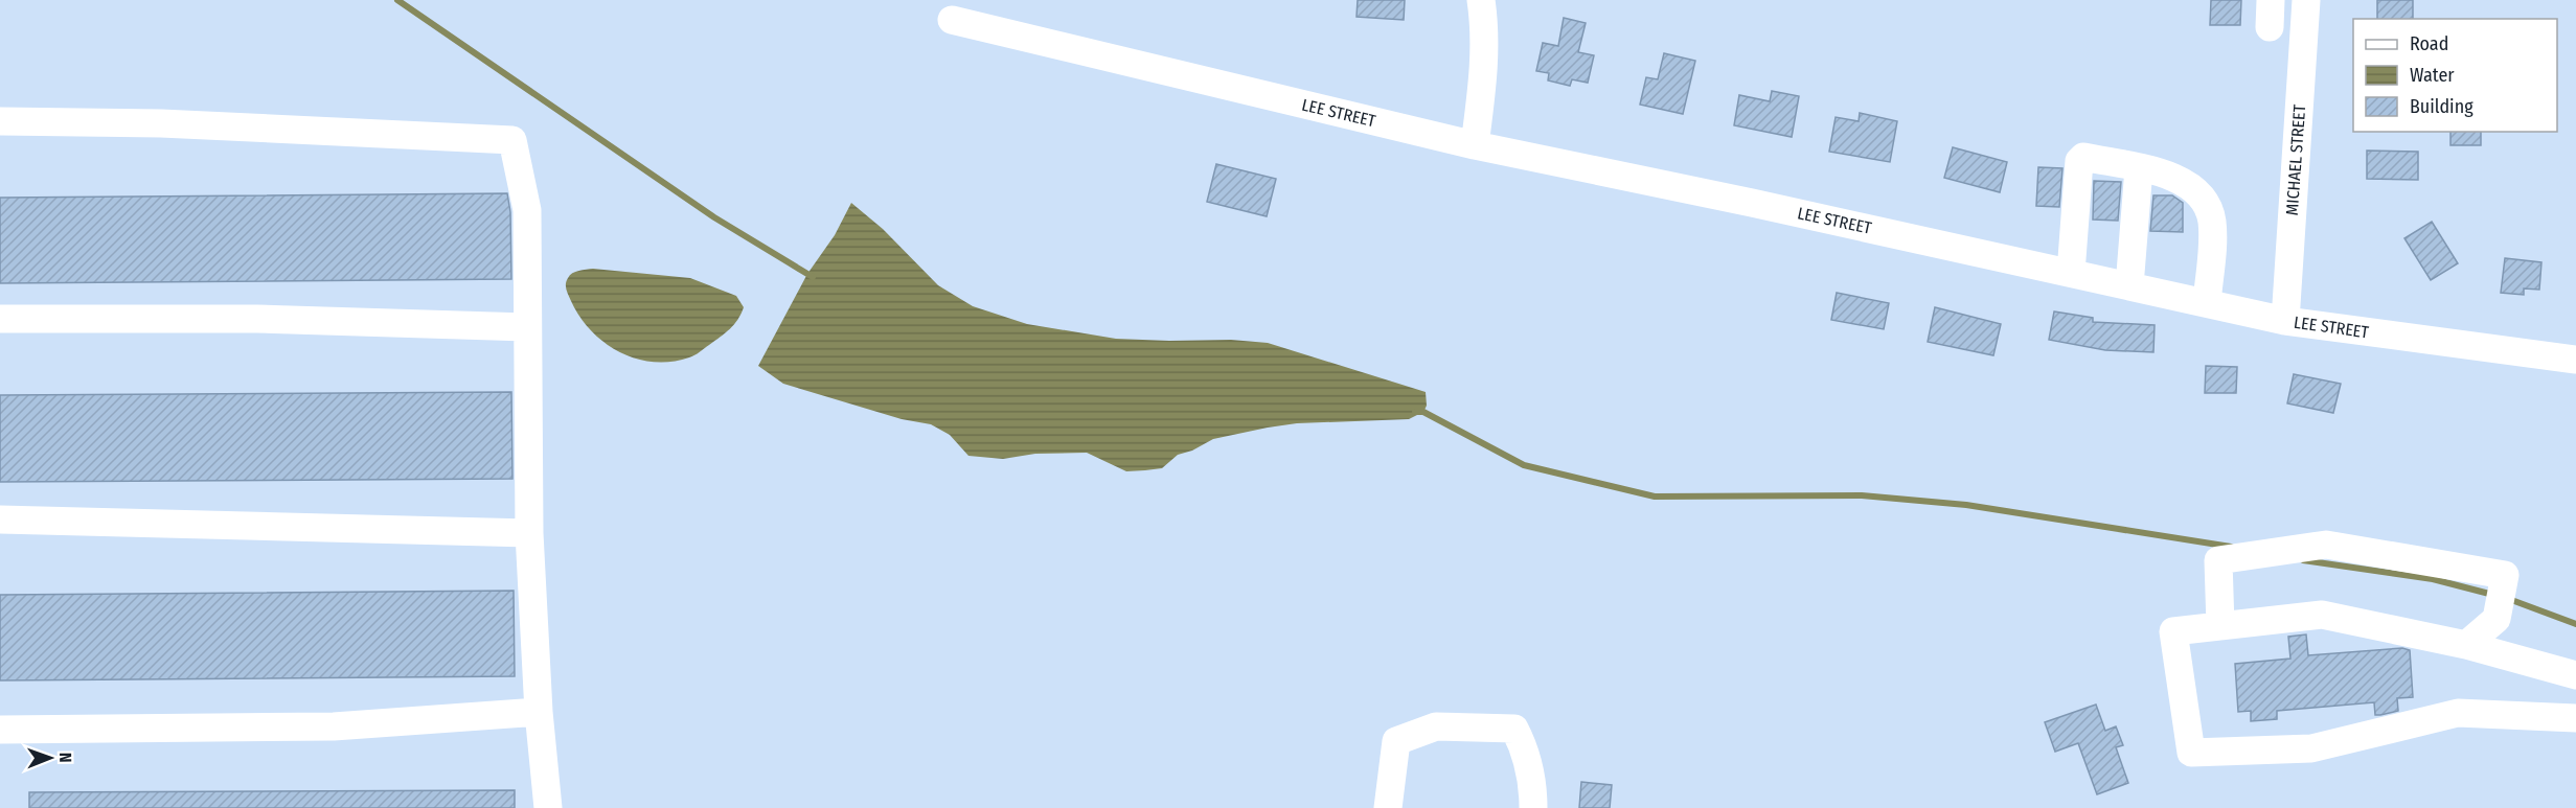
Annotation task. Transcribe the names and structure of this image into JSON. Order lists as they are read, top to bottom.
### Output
{
  "streets": {
    "street": ["LEE STREET", "MICHAEL STREET"]
  },
  "crossings": [
    ["LEE STREET", "MICHAEL STREET"]
  ],
  "legend": ["Road", "Water", "Building"],
  "north": "right"
}
